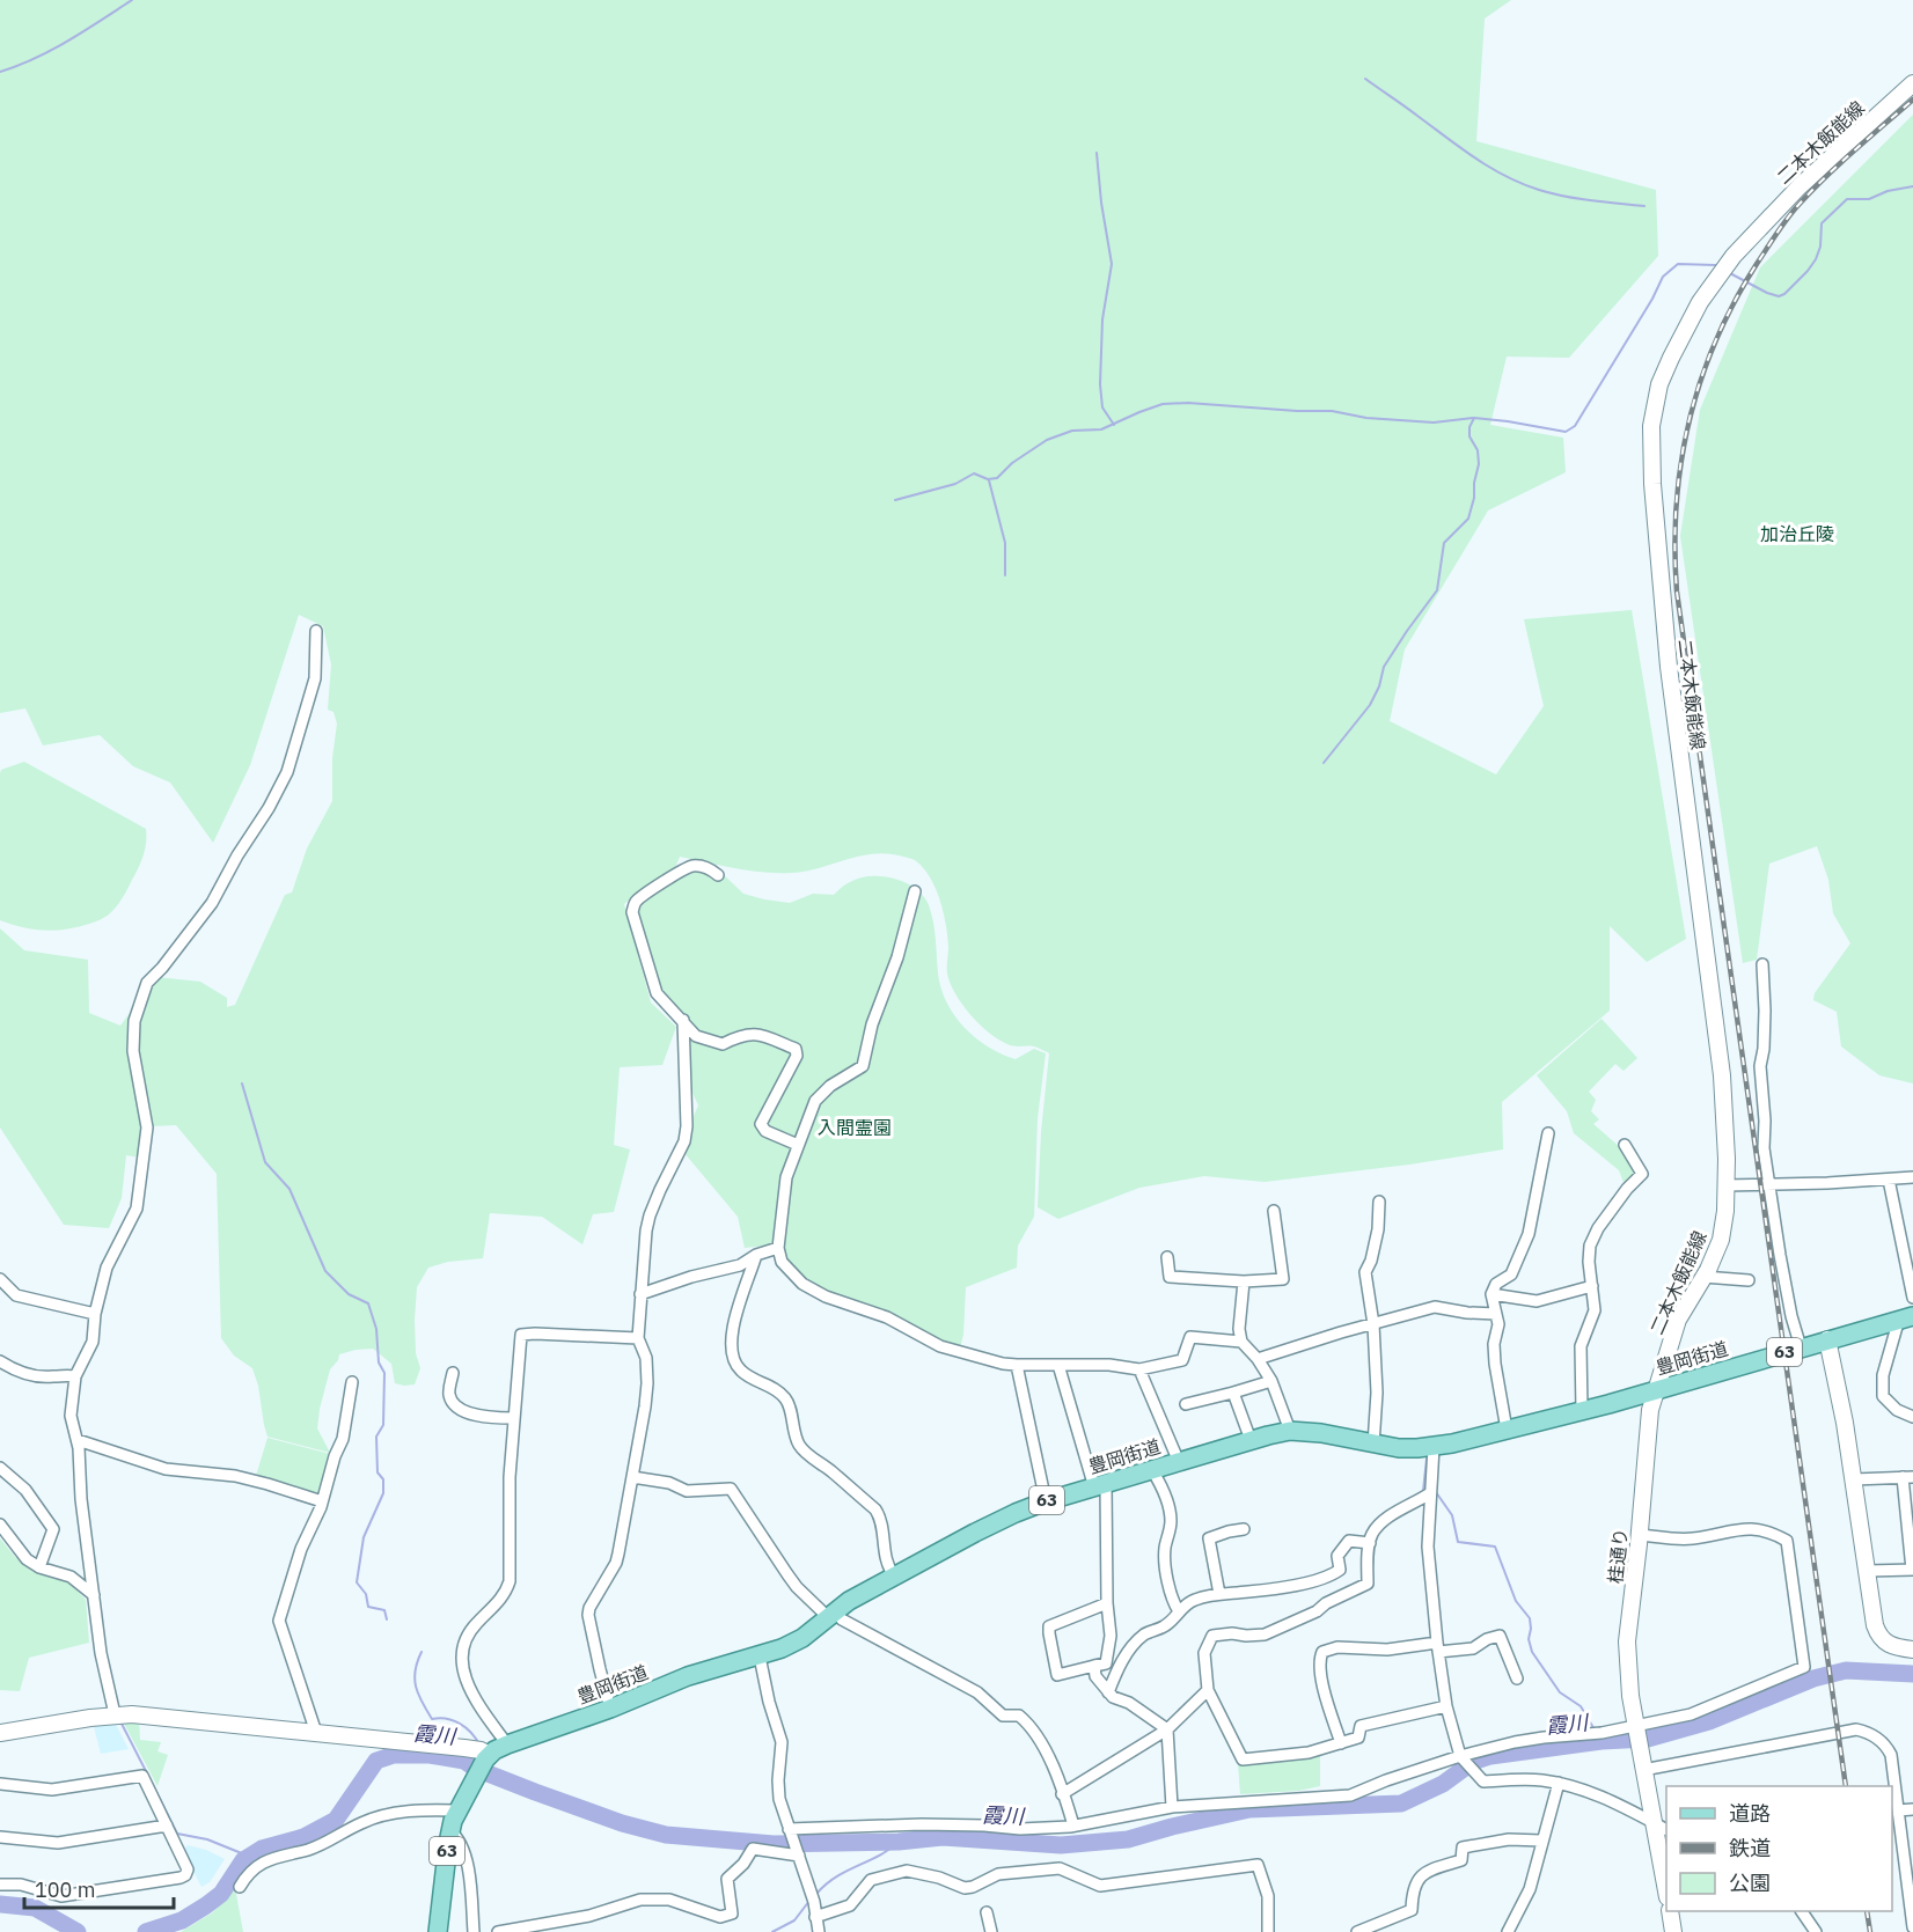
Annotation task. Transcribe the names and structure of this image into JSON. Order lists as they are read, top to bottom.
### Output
{
  "streets": {
    "main road": [
      "二本木飯能線",
      "63",
      "豊岡街道",
      "桂通り"
    ]
  },
  "crossings": [
    ["二本木飯能線", "豊岡街道"],
    ["二本木飯能線", "桂通り"],
    ["63", "豊岡街道"],
    ["豊岡街道", "桂通り"]
  ],
  "water": ["霞川"],
  "parks": ["加治丘陵", "入間霊園"],
  "legend": ["道路", "鉄道", "公園"],
  "scale_bar": "100 m"
}
